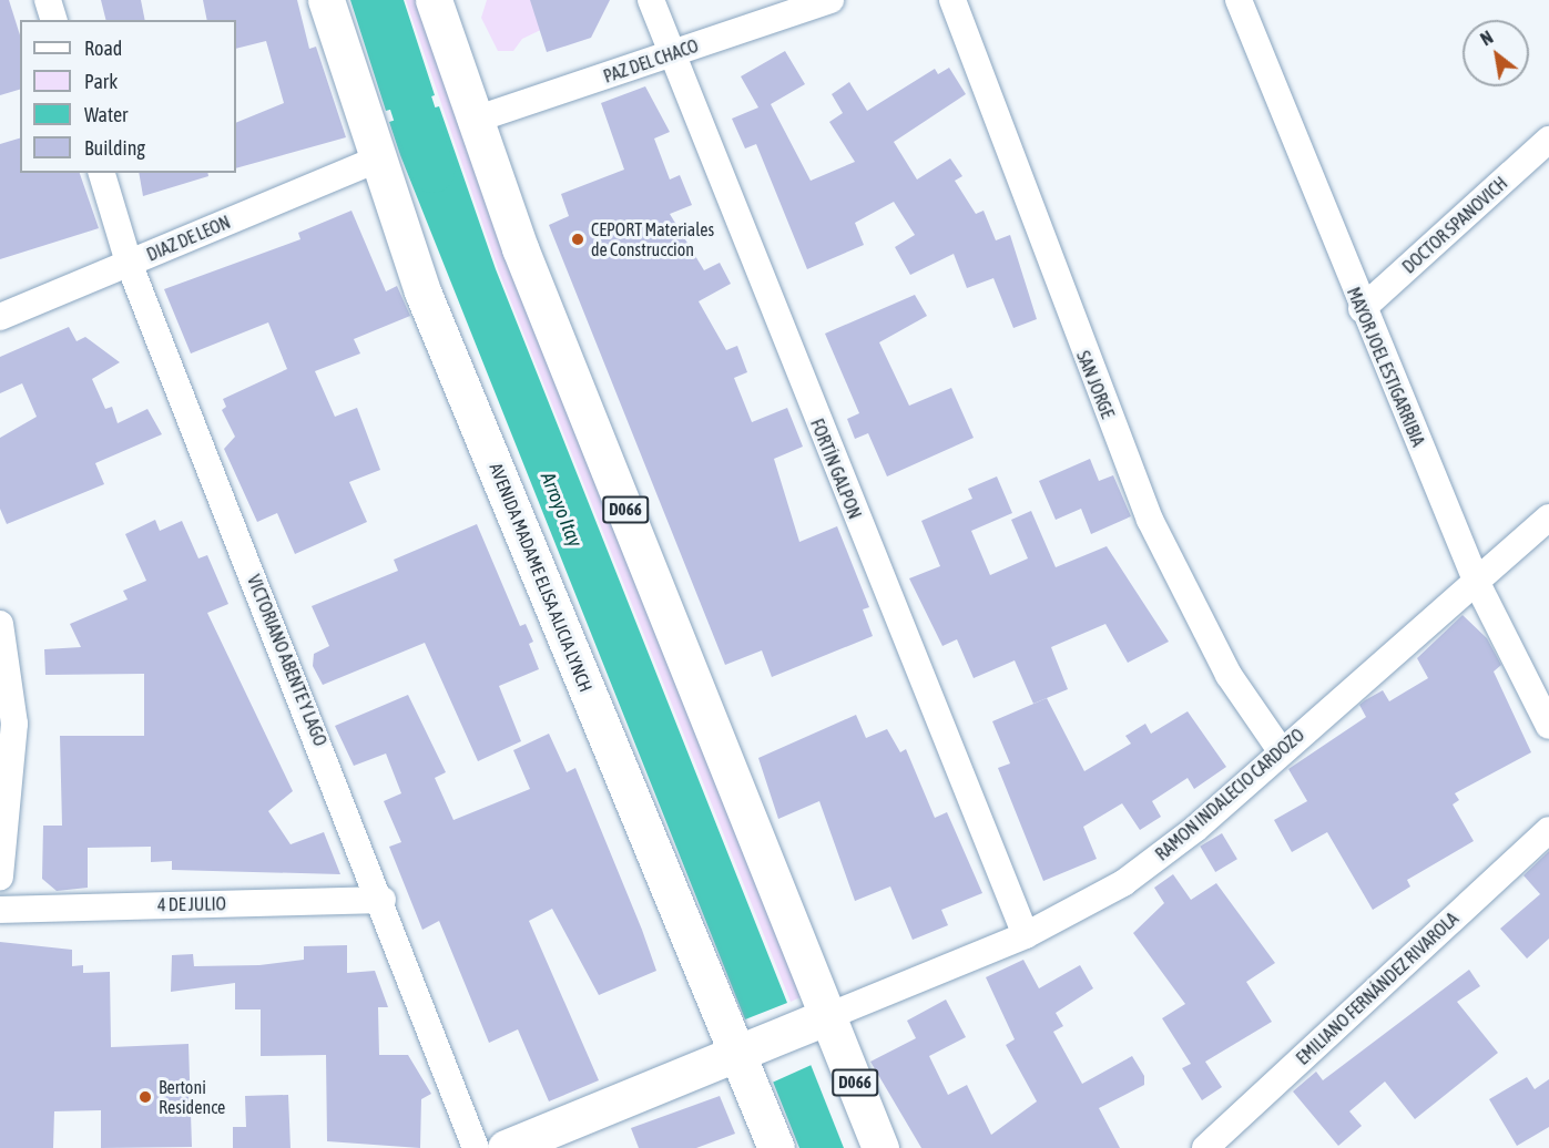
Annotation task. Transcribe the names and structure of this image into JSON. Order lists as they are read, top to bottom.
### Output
{
  "streets": {
    "main road": ["D066", "AVENIDA MADAME ELISA ALICIA LYNCH", "RAMON INDALECIO CARDOZO"],
    "street": [
      "PAZ DEL CHACO",
      "DOCTOR SPANOVICH",
      "DIAZ DE LEON",
      "MAYOR JOEL ESTIGARRIBIA",
      "SAN JORGE",
      "FORTÍN GALPON",
      "VICTORIANO ABENTE Y LAGO",
      "4 DE JULIO",
      "EMILIANO FERNÁNDEZ RIVAROLA"
    ]
  },
  "crossings": [
    ["PAZ DEL CHACO", "FORTÍN GALPON"],
    ["PAZ DEL CHACO", "D066"],
    ["DOCTOR SPANOVICH", "MAYOR JOEL ESTIGARRIBIA"],
    ["DIAZ DE LEON", "AVENIDA MADAME ELISA ALICIA LYNCH"],
    ["DIAZ DE LEON", "VICTORIANO ABENTE Y LAGO"],
    ["MAYOR JOEL ESTIGARRIBIA", "RAMON INDALECIO CARDOZO"],
    ["SAN JORGE", "RAMON INDALECIO CARDOZO"],
    ["FORTÍN GALPON", "RAMON INDALECIO CARDOZO"],
    ["D066", "RAMON INDALECIO CARDOZO"],
    ["AVENIDA MADAME ELISA ALICIA LYNCH", "RAMON INDALECIO CARDOZO"],
    ["VICTORIANO ABENTE Y LAGO", "4 DE JULIO"]
  ],
  "water": ["Arroyo Itay"],
  "places": ["CEPORT Materiales de Construccion", "Bertoni Residence"],
  "legend": [
    "Road",
    "Park",
    "Water",
    "Building"
  ],
  "north": "top left"
}
